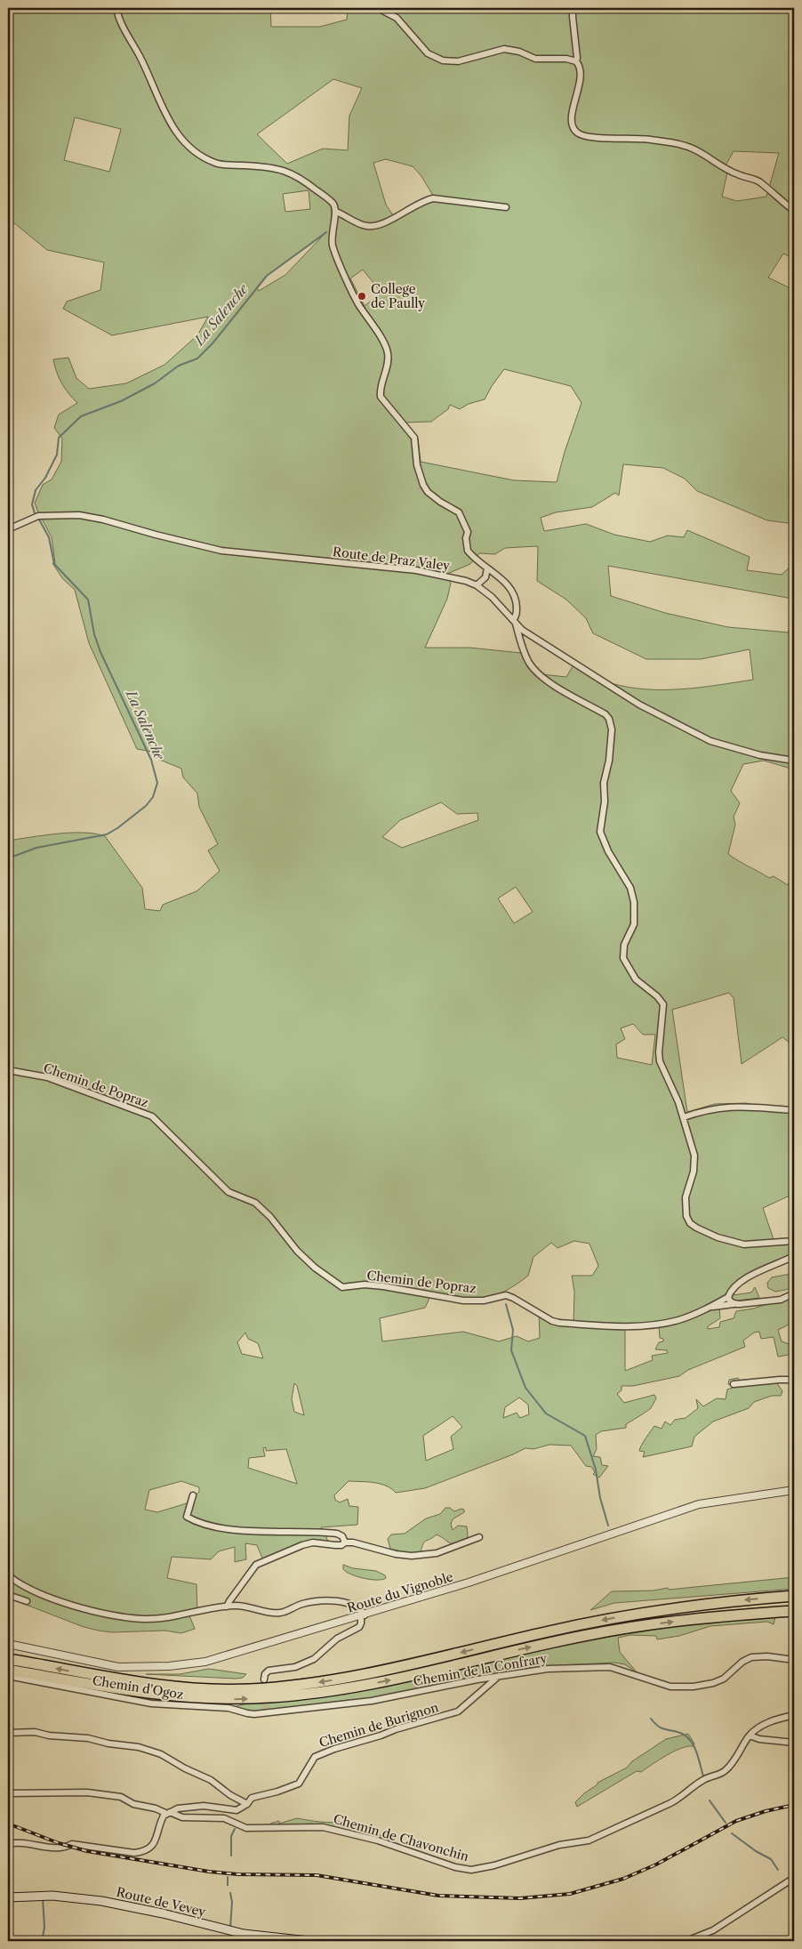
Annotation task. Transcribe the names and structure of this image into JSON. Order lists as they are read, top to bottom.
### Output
{
  "streets": {
    "main road": ["Route de Vevey"],
    "street": [
      "Route de Praz Valey",
      "Chemin de Popraz",
      "Route du Vignoble",
      "Chemin de la Confrary",
      "Chemin d'Ogoz",
      "Chemin de Burignon",
      "Chemin de Chavonchin"
    ]
  },
  "crossings": [
    ["Chemin de la Confrary", "Chemin d'Ogoz"],
    ["Chemin de la Confrary", "Chemin de Burignon"],
    ["Chemin de Burignon", "Chemin de Chavonchin"]
  ],
  "water": ["La Salenche"],
  "places": ["College de Paully"]
}
